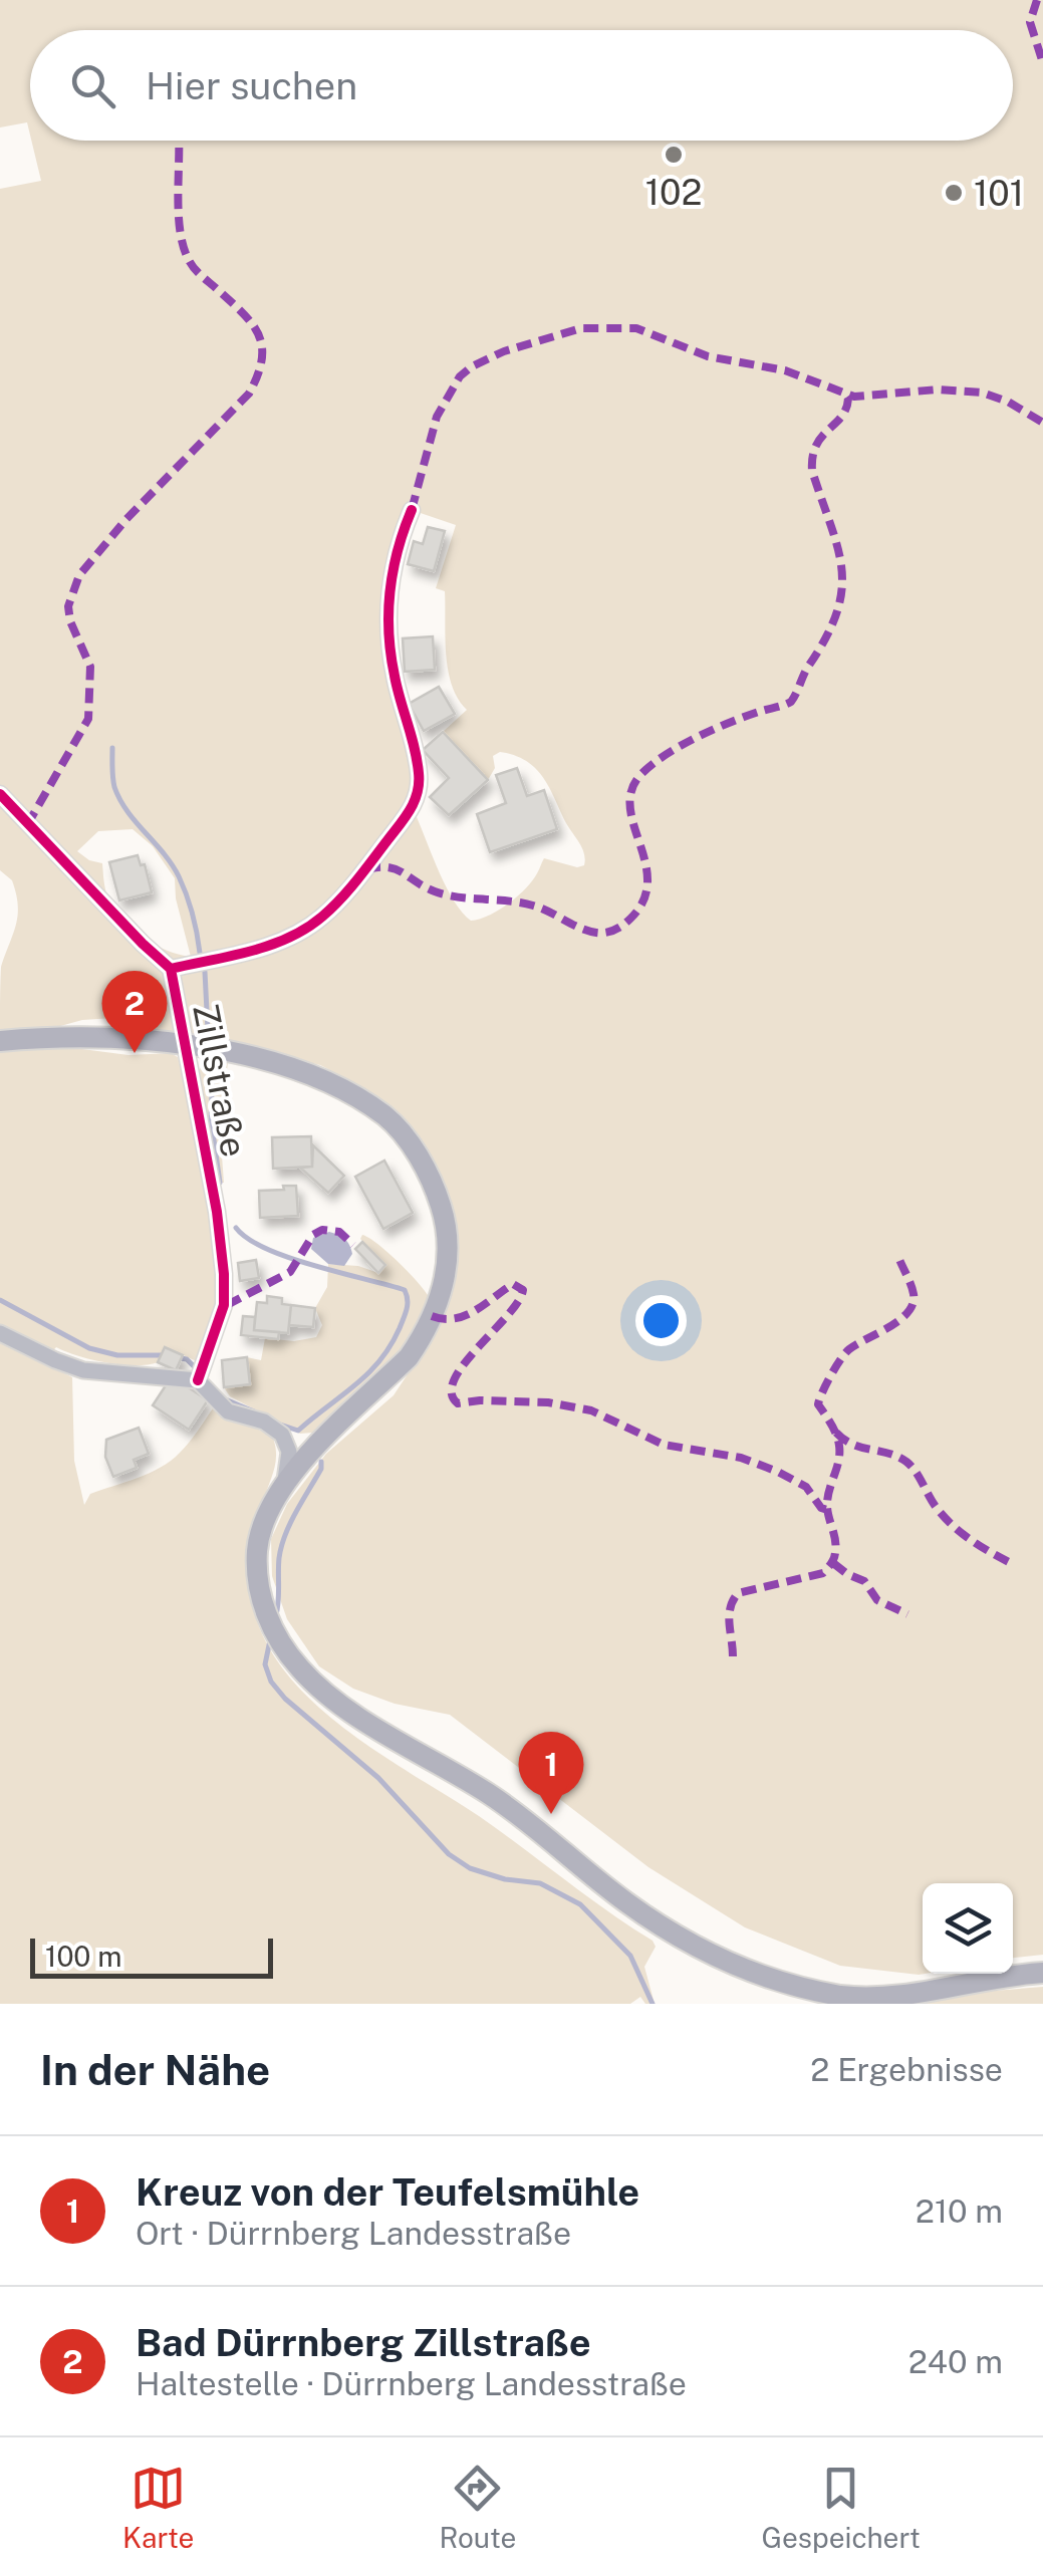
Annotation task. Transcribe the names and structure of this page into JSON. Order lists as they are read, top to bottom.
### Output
{
  "streets": {
    "street": ["Zillstraße"]
  },
  "places": ["102", "101"],
  "scale_bar": "100 m",
  "page": {
    "search": "Hier suchen",
    "pins": ["2", "1"],
    "scale": "100 m",
    "heading": ["In der Nähe", "2 Ergebnisse"],
    "list": [
      {
        "mark": "1",
        "name": "Kreuz von der Teufelsmühle",
        "note": "Ort · Dürrnberg Landesstraße",
        "value": "210 m"
      },
      {
        "mark": "2",
        "name": "Bad Dürrnberg Zillstraße",
        "note": "Haltestelle · Dürrnberg Landesstraße",
        "value": "240 m"
      }
    ],
    "nav": ["Karte", "Route", "Gespeichert"]
  }
}
